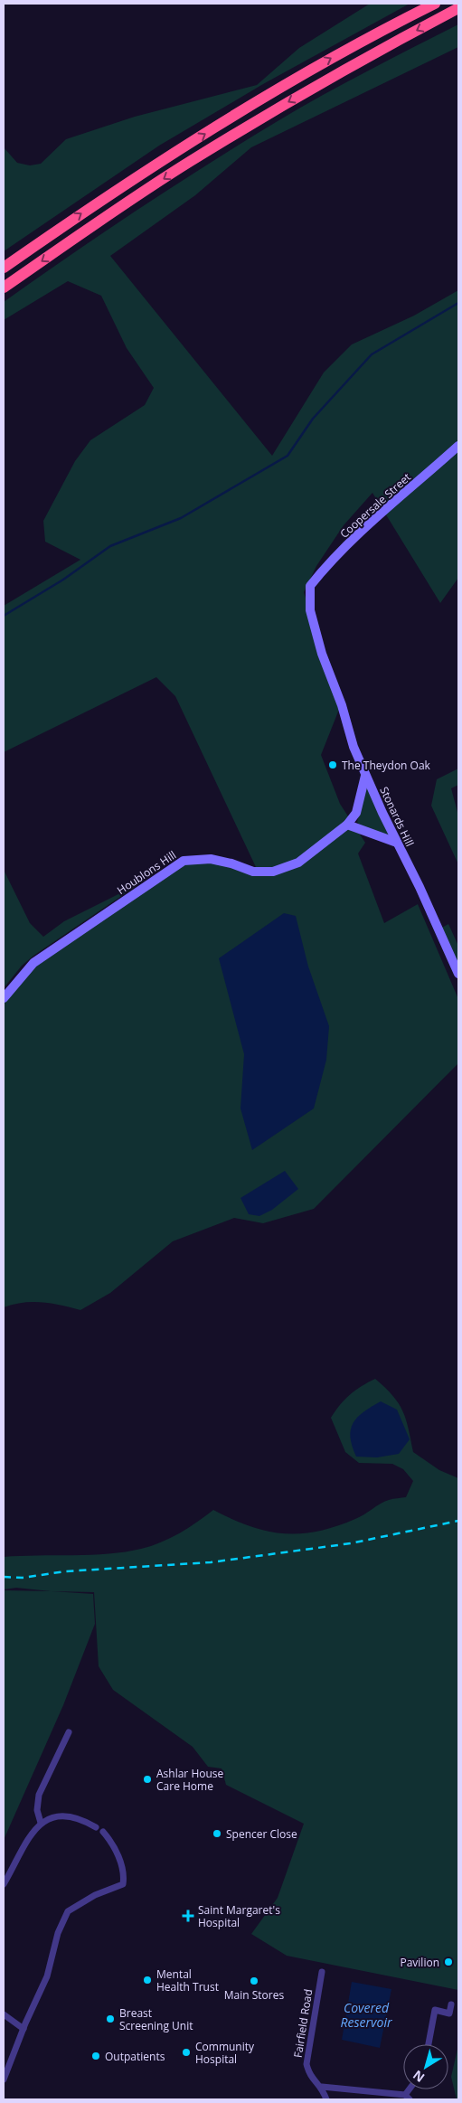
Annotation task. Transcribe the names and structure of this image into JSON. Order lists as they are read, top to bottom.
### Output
{
  "streets": {
    "street": [
      "Coopersale Street",
      "Stonards Hill",
      "Houblons Hill",
      "Fairfield Road"
    ]
  },
  "crossings": [
    ["Coopersale Street", "Stonards Hill"],
    ["Stonards Hill", "Houblons Hill"]
  ],
  "water": ["Covered Reservoir"],
  "places": {
    "other": [
      "The Theydon Oak",
      "Ashlar House Care Home",
      "Spencer Close",
      "Pavilion",
      "Mental Health Trust",
      "Main Stores",
      "Breast Screening Unit",
      "Community Hospital",
      "Outpatients"
    ],
    "health": ["Saint Margaret's Hospital"]
  },
  "north": "bottom left"
}
